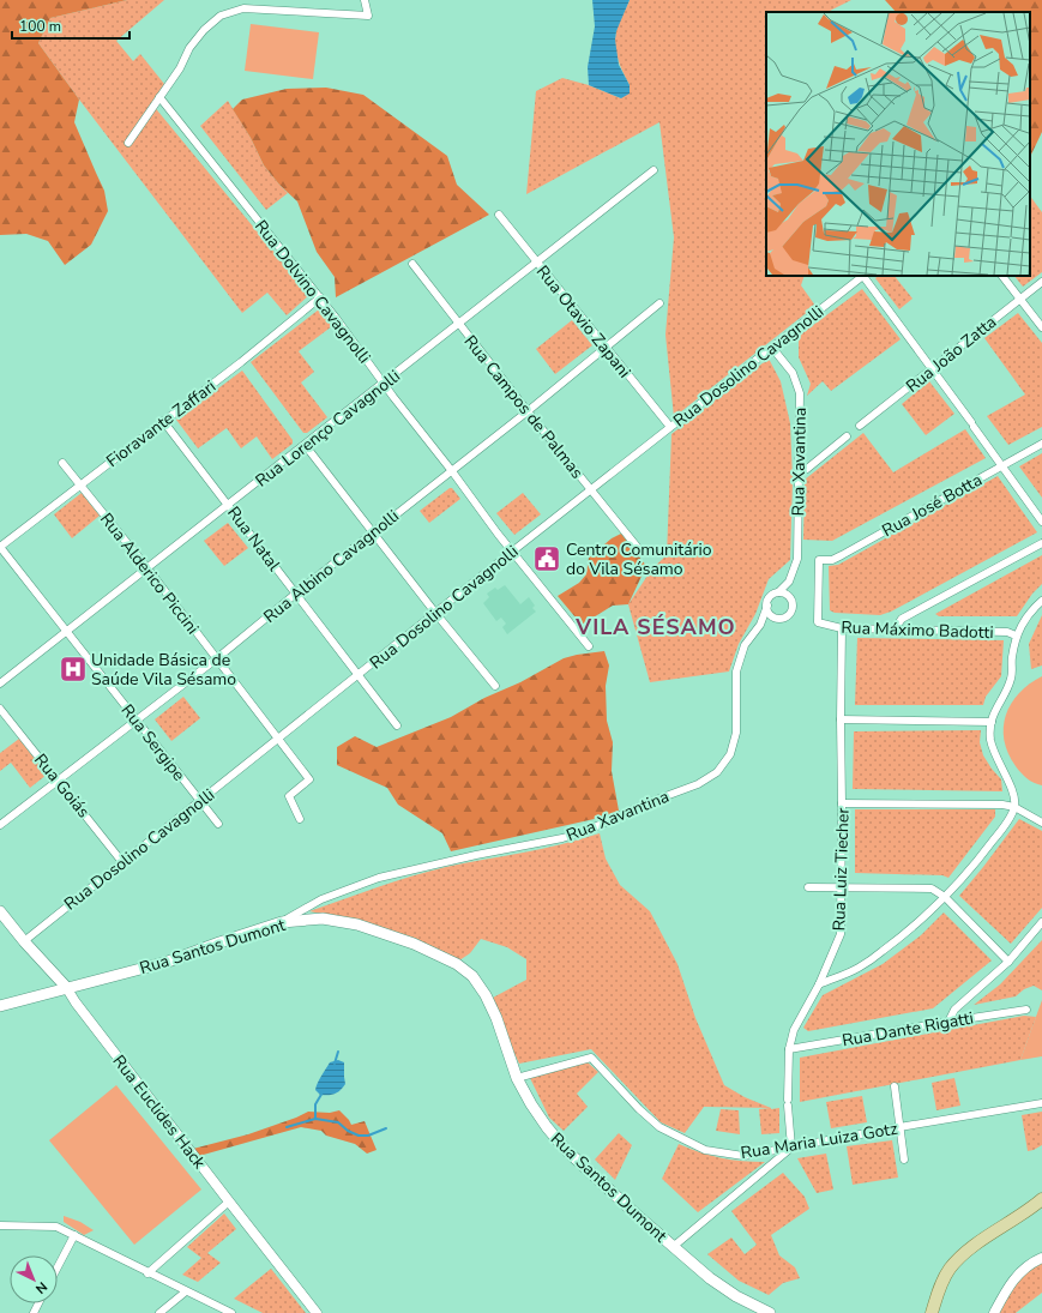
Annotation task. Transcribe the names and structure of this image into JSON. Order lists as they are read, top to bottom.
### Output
{
  "streets": {
    "main road": ["Rua Santos Dumont", "Rua Euclides Hack"],
    "street": [
      "Rua Dolvino Cavagnolli",
      "Rua Otavio Zapani",
      "Rua João Zatta",
      "Rua Dosolino Cavagnolli",
      "Rua Campos de Palmas",
      "Fioravante Zaffari",
      "Rua Lorenço Cavagnolli",
      "Rua Xavantina",
      "Rua José Botta",
      "Rua Natal",
      "Rua Albino Cavagnolli",
      "Rua Alderico Piccini",
      "Rua Máximo Badotti",
      "Rua Sergipe",
      "Rua Goiás",
      "Rua Luiz Tiecher",
      "Rua Dante Rigatti",
      "Rua Maria Luiza Gotz"
    ]
  },
  "crossings": [
    ["Rua Dolvino Cavagnolli", "Rua Dosolino Cavagnolli"],
    ["Rua Dolvino Cavagnolli", "Fioravante Zaffari"],
    ["Rua Dolvino Cavagnolli", "Rua Lorenço Cavagnolli"],
    ["Rua Dolvino Cavagnolli", "Rua Albino Cavagnolli"],
    ["Rua Otavio Zapani", "Rua Dosolino Cavagnolli"],
    ["Rua Otavio Zapani", "Rua Lorenço Cavagnolli"],
    ["Rua Otavio Zapani", "Rua Albino Cavagnolli"],
    ["Rua Dosolino Cavagnolli", "Rua Campos de Palmas"],
    ["Rua Dosolino Cavagnolli", "Rua Xavantina"],
    ["Rua Dosolino Cavagnolli", "Rua Natal"],
    ["Rua Dosolino Cavagnolli", "Rua Alderico Piccini"],
    ["Rua Dosolino Cavagnolli", "Rua Sergipe"],
    ["Rua Dosolino Cavagnolli", "Rua Goiás"],
    ["Rua Dosolino Cavagnolli", "Rua Euclides Hack"],
    ["Rua Campos de Palmas", "Rua Lorenço Cavagnolli"],
    ["Rua Campos de Palmas", "Rua Albino Cavagnolli"],
    ["Fioravante Zaffari", "Rua Natal"],
    ["Fioravante Zaffari", "Rua Alderico Piccini"],
    ["Fioravante Zaffari", "Rua Sergipe"],
    ["Rua Lorenço Cavagnolli", "Rua Natal"],
    ["Rua Lorenço Cavagnolli", "Rua Alderico Piccini"],
    ["Rua Lorenço Cavagnolli", "Rua Sergipe"],
    ["Rua Xavantina", "Rua Santos Dumont"],
    ["Rua José Botta", "Rua Máximo Badotti"],
    ["Rua Natal", "Rua Albino Cavagnolli"],
    ["Rua Albino Cavagnolli", "Rua Alderico Piccini"],
    ["Rua Albino Cavagnolli", "Rua Sergipe"],
    ["Rua Albino Cavagnolli", "Rua Goiás"],
    ["Rua Máximo Badotti", "Rua Luiz Tiecher"],
    ["Rua Luiz Tiecher", "Rua Dante Rigatti"],
    ["Rua Luiz Tiecher", "Rua Maria Luiza Gotz"],
    ["Rua Santos Dumont", "Rua Euclides Hack"],
    ["Rua Santos Dumont", "Rua Maria Luiza Gotz"]
  ],
  "districts": ["VILA SÉSAMO"],
  "places": {
    "public building": ["Centro Comunitário do Vila Sésamo"],
    "hospital": ["Unidade Básica de Saúde Vila Sésamo"]
  },
  "scale_bar": "100 m",
  "north": "bottom right"
}
